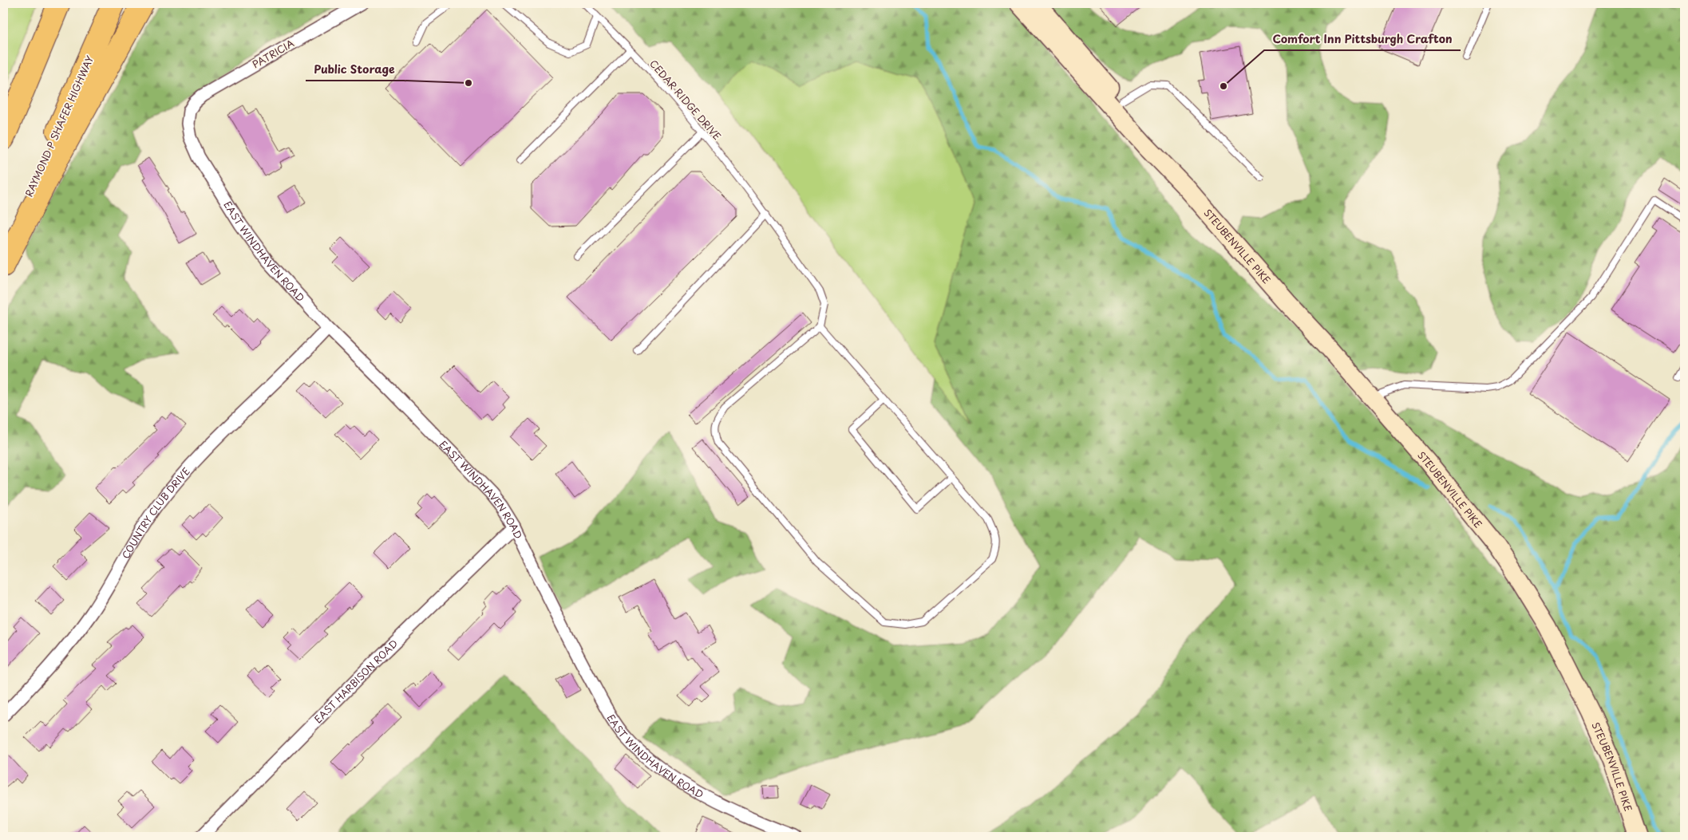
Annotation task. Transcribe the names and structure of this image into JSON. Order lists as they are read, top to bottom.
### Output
{
  "streets": {
    "highway": ["RAYMOND P SHAFER HIGHWAY"],
    "main road": ["STEUBENVILLE PIKE"],
    "street": [
      "PATRICIA",
      "EAST WINDHAVEN ROAD",
      "COUNTRY CLUB DRIVE",
      "EAST HARBISON ROAD"
    ],
    "lane": ["CEDAR RIDGE DRIVE"]
  },
  "crossings": [
    ["PATRICIA", "EAST WINDHAVEN ROAD"],
    ["EAST WINDHAVEN ROAD", "COUNTRY CLUB DRIVE"],
    ["EAST WINDHAVEN ROAD", "EAST HARBISON ROAD"]
  ],
  "places": ["Public Storage", "Comfort Inn Pittsburgh Crafton"]
}
